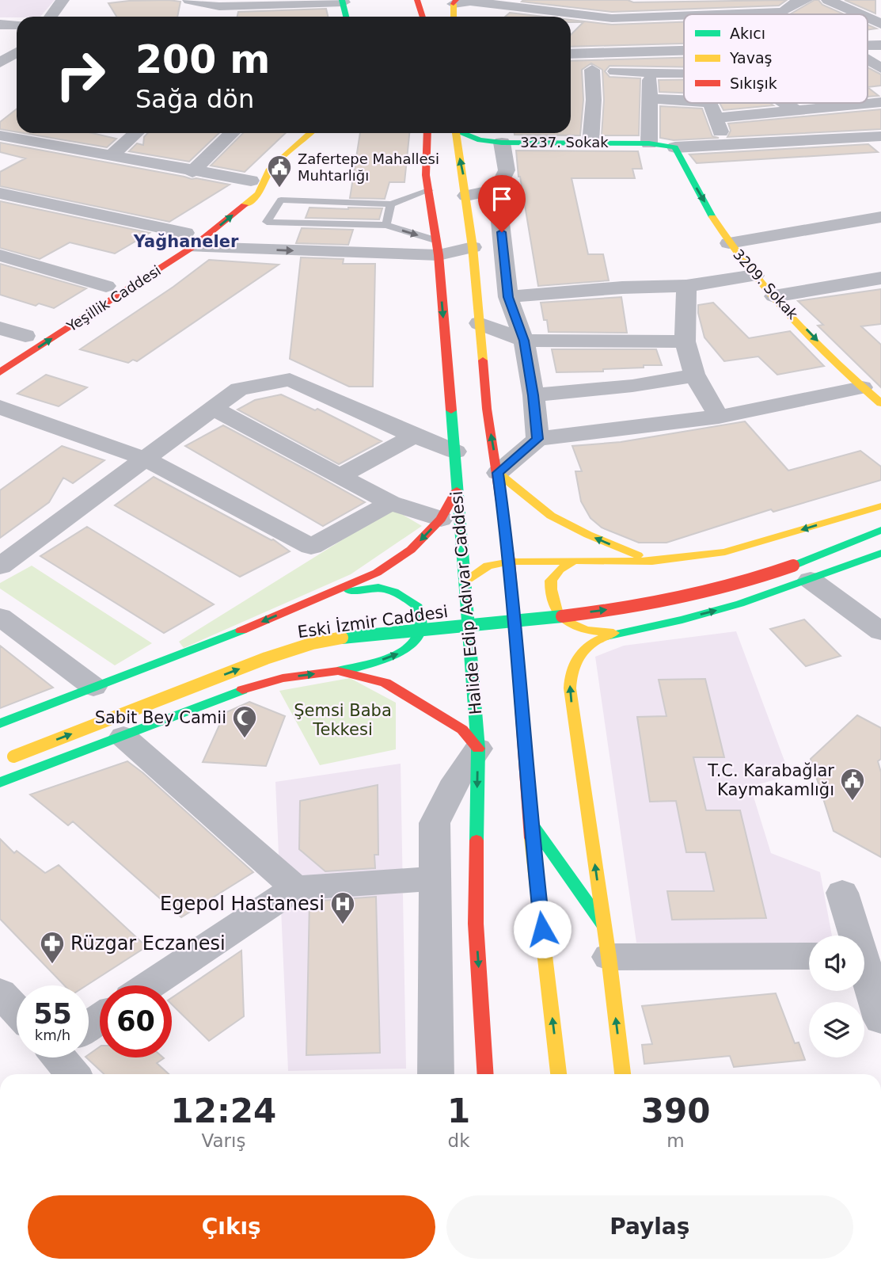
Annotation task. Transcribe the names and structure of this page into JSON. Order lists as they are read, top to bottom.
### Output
{
  "streets": {
    "main road": [
      "3237. Sokak",
      "3209. Sokak",
      "Yeşillik Caddesi",
      "Halide Edip Adıvar Caddesi",
      "Eski İzmir Caddesi"
    ]
  },
  "crossings": [
    ["3237. Sokak", "3209. Sokak"]
  ],
  "one_way": ["3209. Sokak", "Yeşillik Caddesi"],
  "districts": ["Yağhaneler"],
  "parks": ["Şemsi Baba Tekkesi"],
  "places": {
    "public building": ["Zafertepe Mahallesi Muhtarlığı", "T.C. Karabağlar Kaymakamlığı"],
    "mosque": ["Sabit Bey Camii"],
    "hospital": ["Egepol Hastanesi"],
    "pharmacy": ["Rüzgar Eczanesi"]
  },
  "legend": ["Akıcı", "Yavaş", "Sıkışık"],
  "page": {
    "turn": ["200 m", "Sağa dön"],
    "speed": "55 km/h",
    "limit": "60",
    "eta": [
      "12:24",
      "Varış",
      "1",
      "dk",
      "390",
      "m"
    ],
    "buttons": ["Çıkış", "Paylaş"]
  }
}
